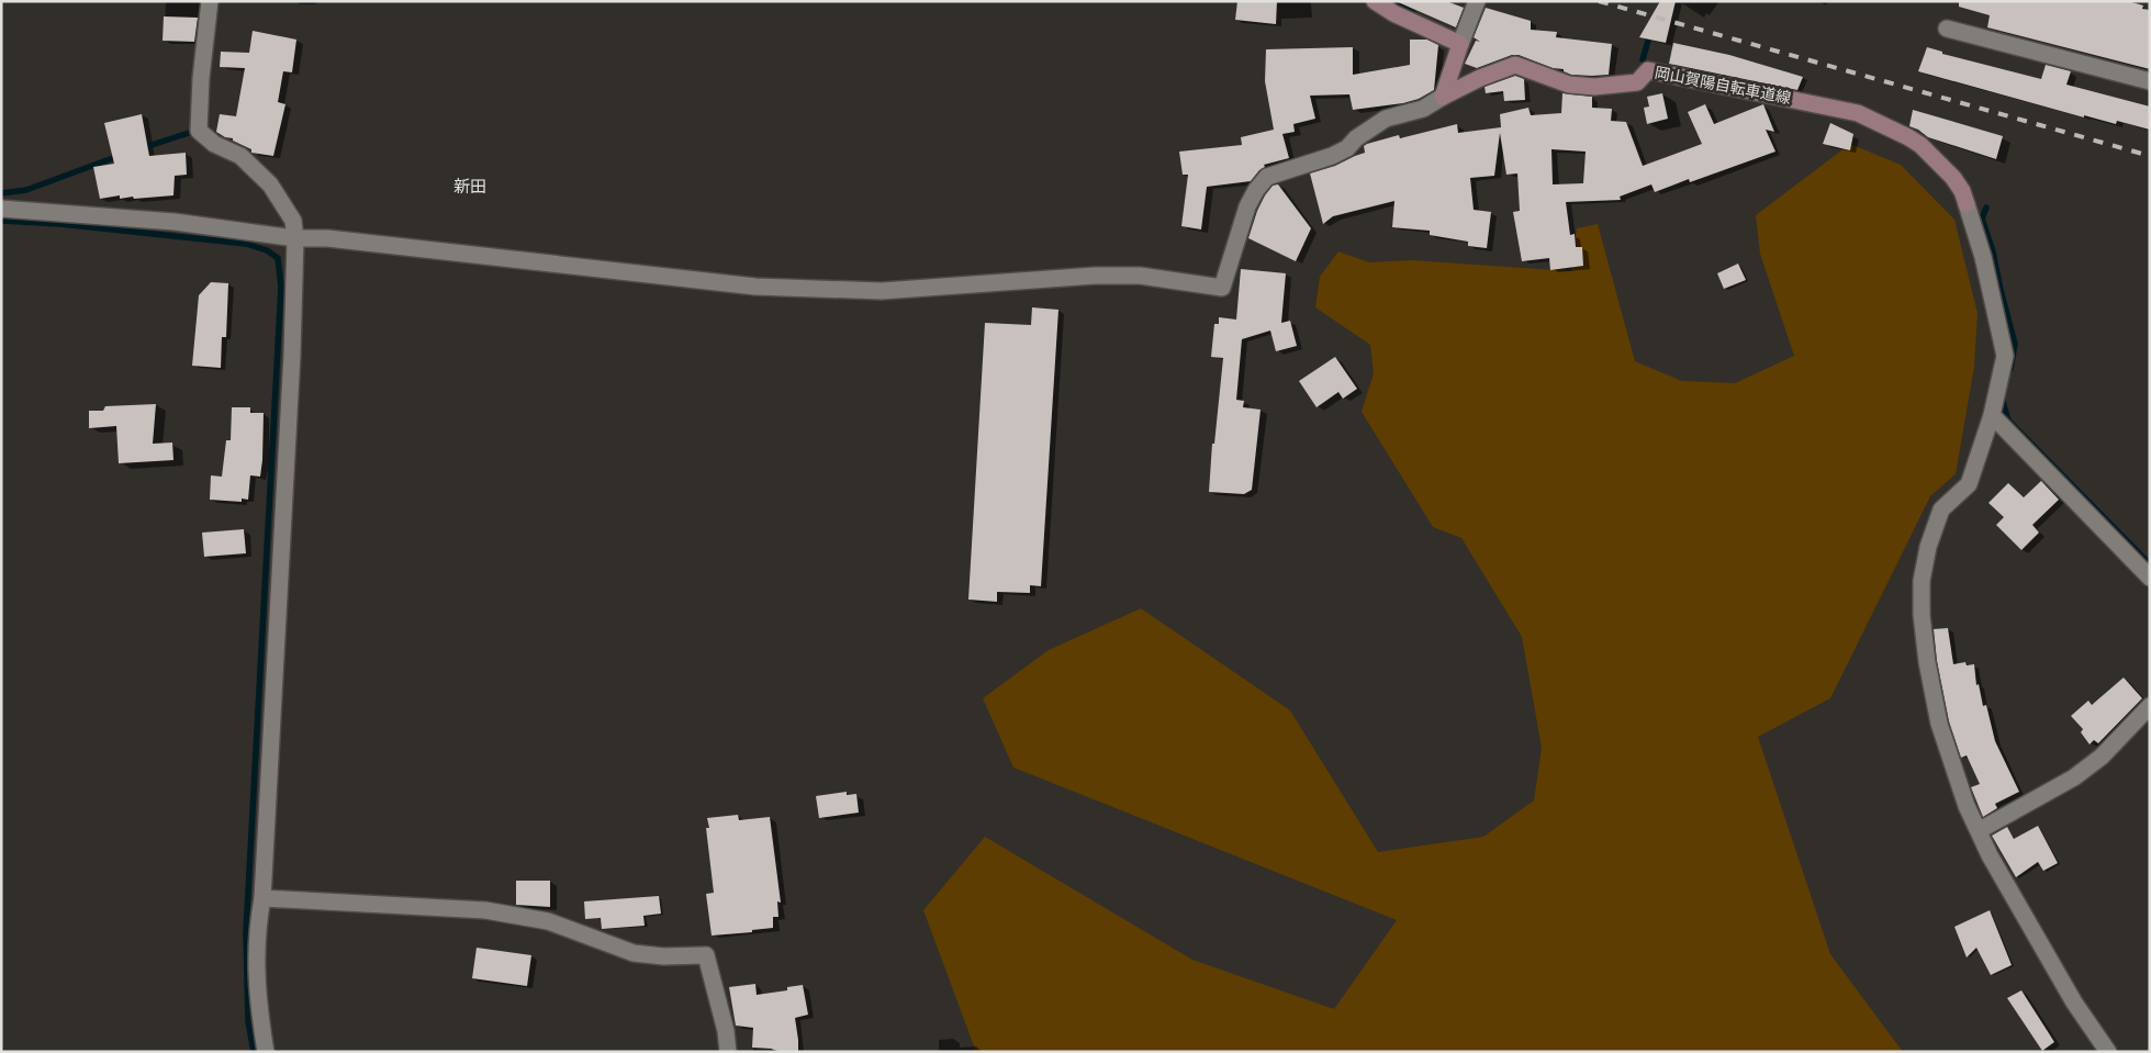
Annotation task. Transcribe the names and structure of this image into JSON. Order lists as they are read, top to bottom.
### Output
{
  "streets": {
    "main road": ["岡山賀陽自転車道線"]
  },
  "districts": ["新田"]
}
